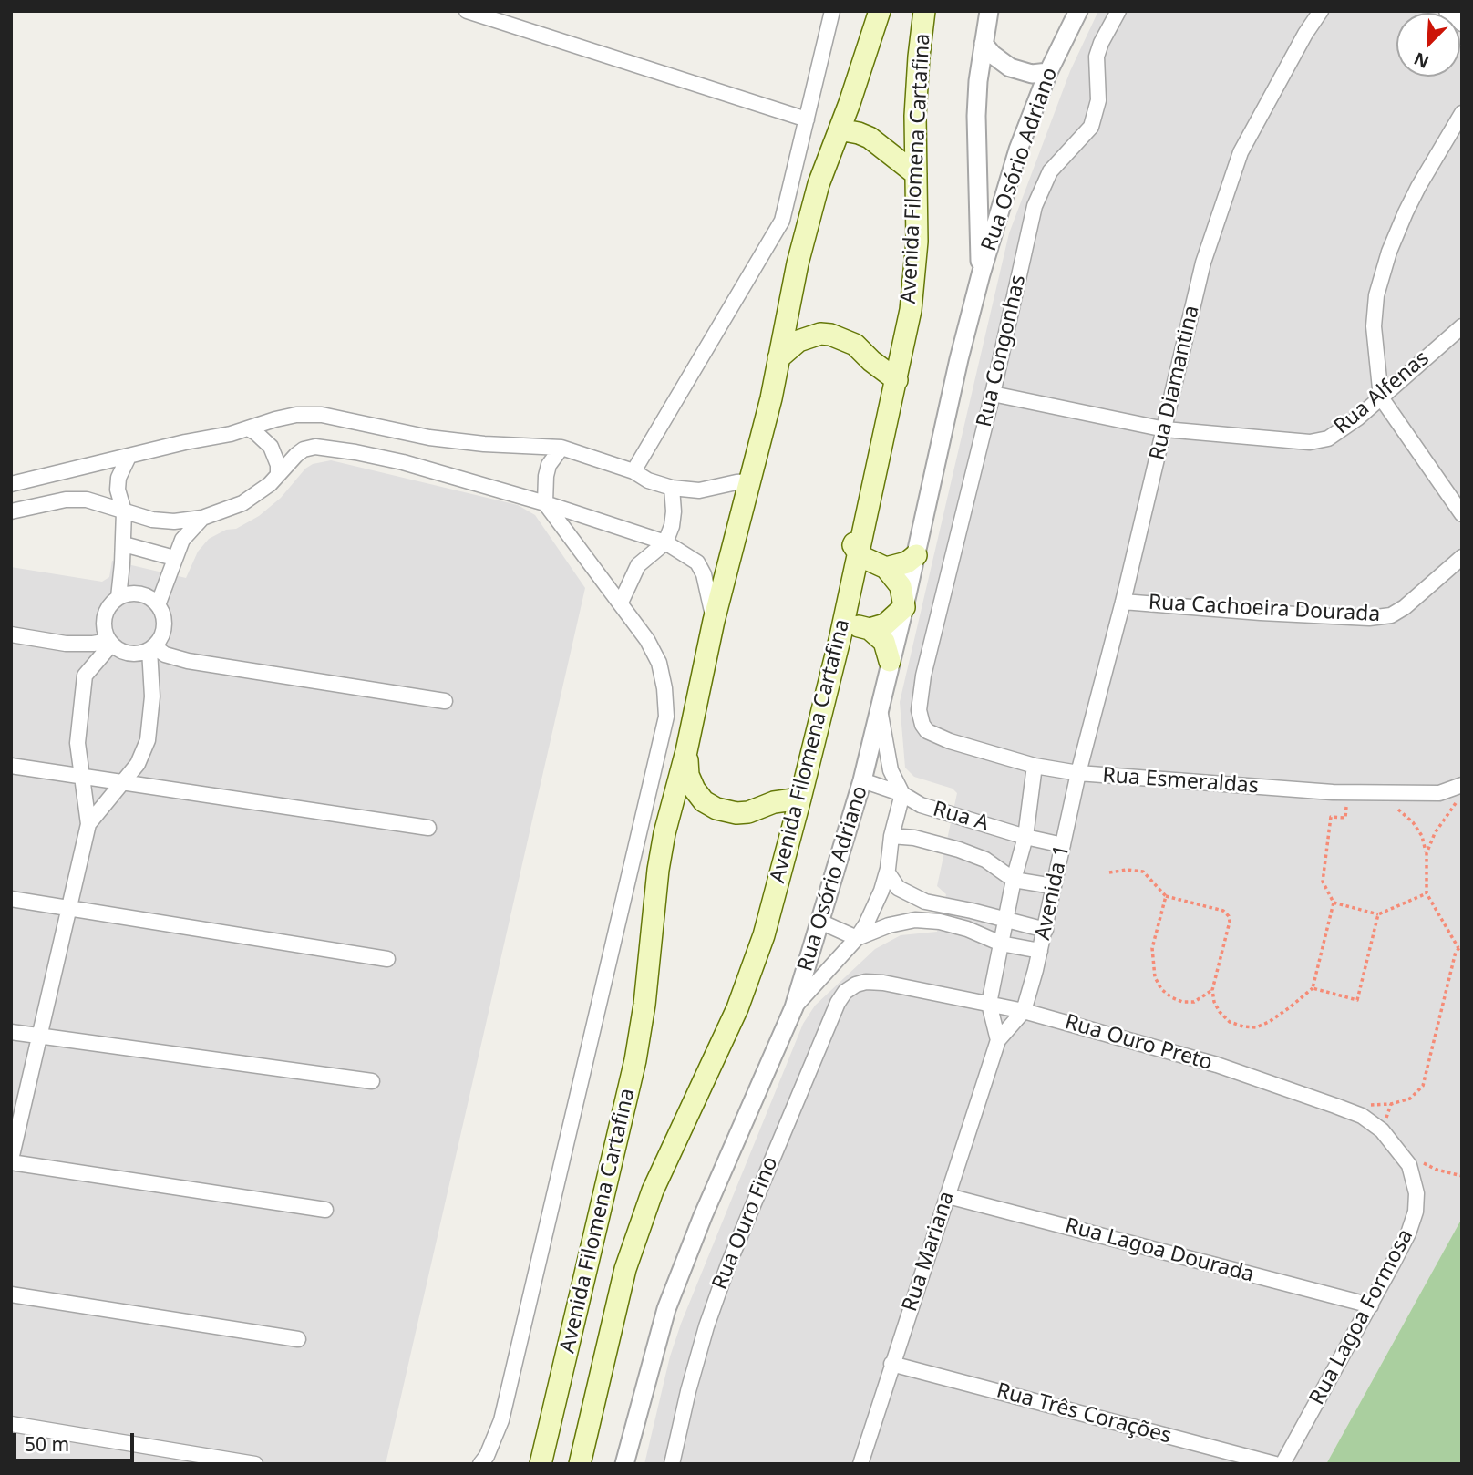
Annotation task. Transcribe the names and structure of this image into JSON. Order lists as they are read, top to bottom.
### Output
{
  "streets": {
    "main road": ["Avenida Filomena Cartafina"],
    "street": [
      "Rua Osório Adriano",
      "Rua Congonhas",
      "Rua Diamantina",
      "Rua Alfenas",
      "Rua Cachoeira Dourada",
      "Rua Esmeraldas",
      "Rua A",
      "Avenida 1",
      "Rua Ouro Preto",
      "Rua Ouro Fino",
      "Rua Lagoa Dourada",
      "Rua Mariana",
      "Rua Lagoa Formosa",
      "Rua Três Corações"
    ]
  },
  "crossings": [
    ["Rua Osório Adriano", "Rua A"],
    ["Rua Congonhas", "Rua Alfenas"],
    ["Rua Congonhas", "Rua Esmeraldas"],
    ["Rua Diamantina", "Rua Alfenas"],
    ["Rua Diamantina", "Rua Cachoeira Dourada"],
    ["Rua Diamantina", "Rua Esmeraldas"],
    ["Rua Diamantina", "Avenida 1"],
    ["Rua Esmeraldas", "Avenida 1"],
    ["Rua A", "Avenida 1"],
    ["Avenida 1", "Rua Ouro Preto"],
    ["Avenida 1", "Rua Mariana"],
    ["Rua Ouro Preto", "Rua Ouro Fino"],
    ["Rua Ouro Preto", "Rua Mariana"],
    ["Rua Ouro Preto", "Rua Lagoa Formosa"],
    ["Rua Lagoa Dourada", "Rua Mariana"],
    ["Rua Lagoa Dourada", "Rua Lagoa Formosa"],
    ["Rua Mariana", "Rua Três Corações"]
  ],
  "scale_bar": "50 m",
  "north": "bottom left"
}
